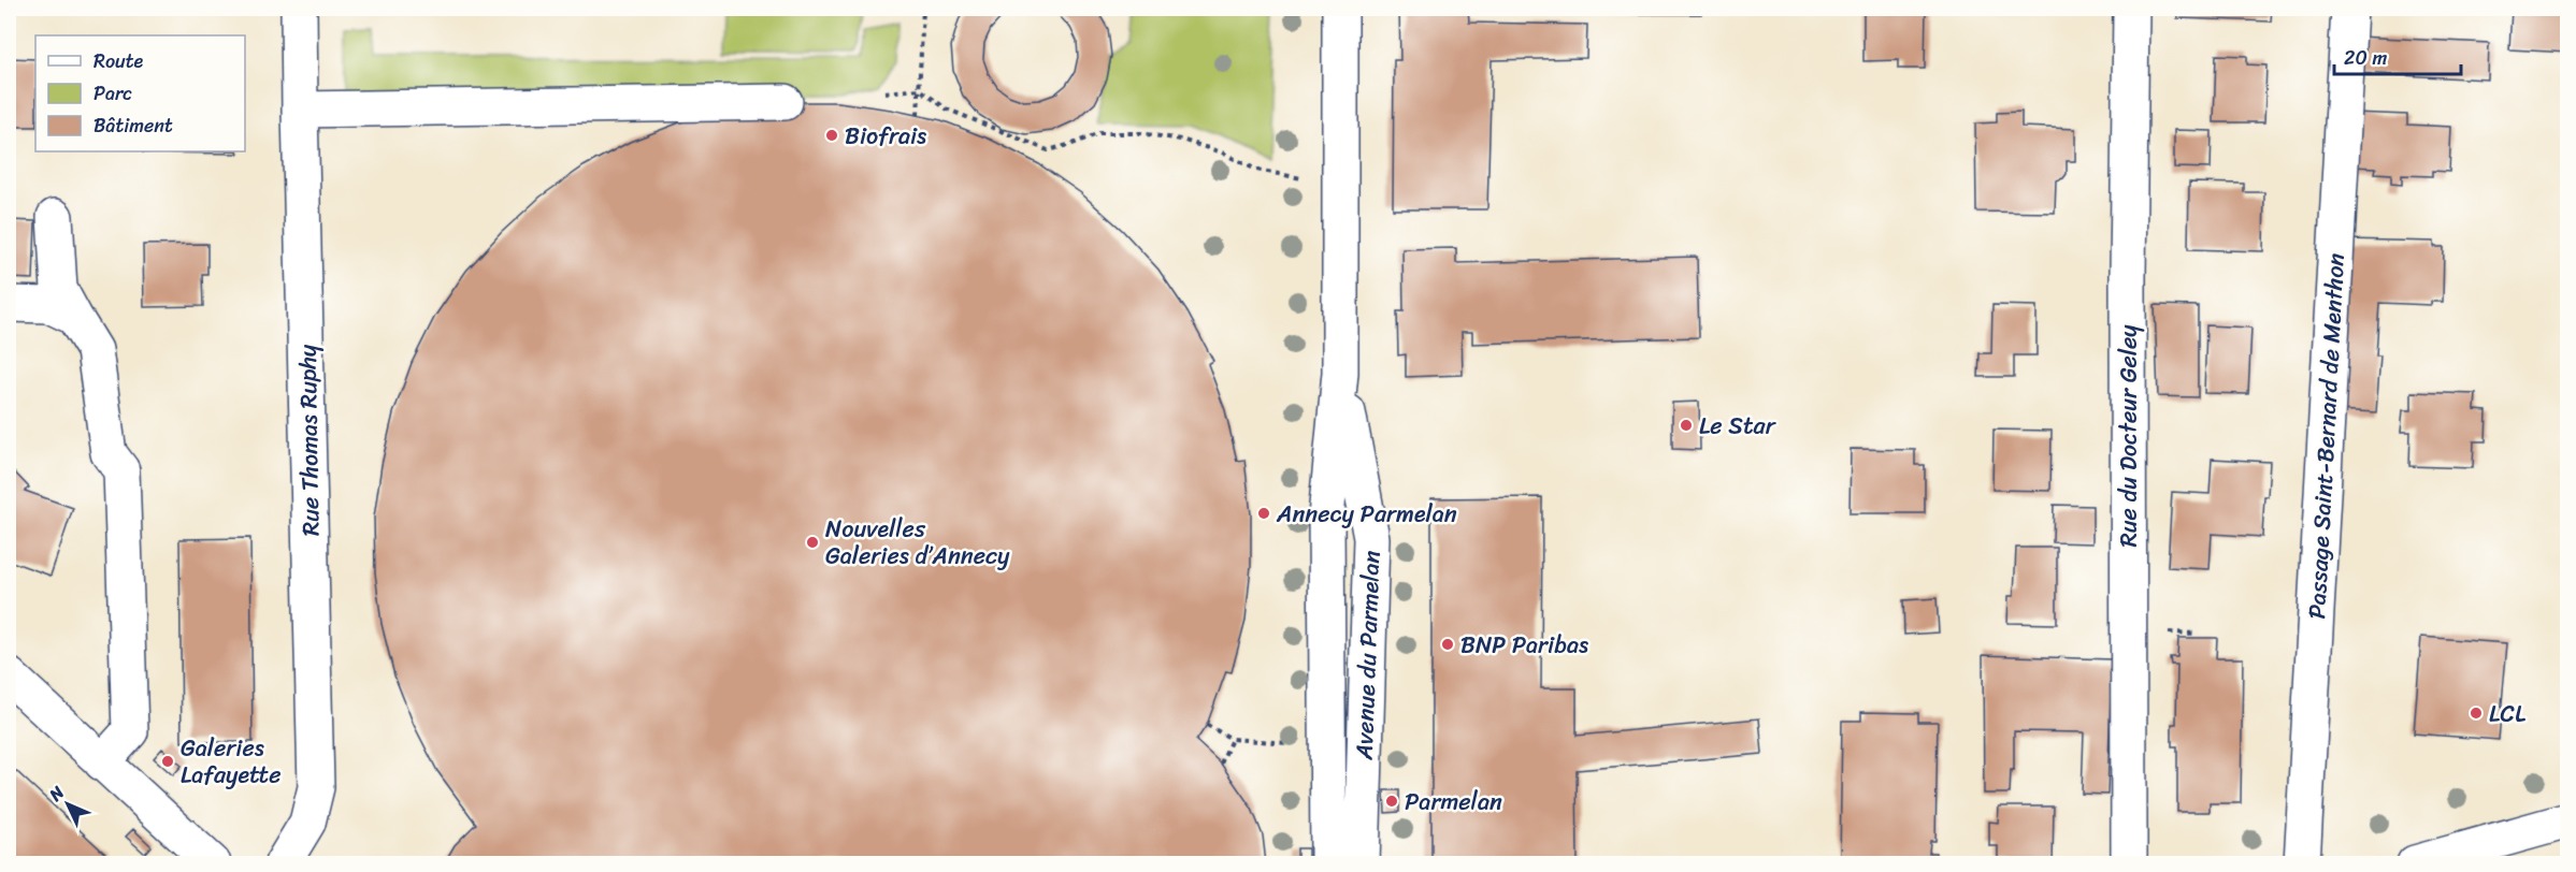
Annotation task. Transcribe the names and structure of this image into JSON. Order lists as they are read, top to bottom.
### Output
{
  "streets": {
    "street": [
      "Rue du Docteur Geley",
      "Passage Saint-Bernard de Menthon",
      "Rue Thomas Ruphy",
      "Avenue du Parmelan"
    ]
  },
  "places": [
    "Biofrais",
    "Le Star",
    "Annecy Parmelan",
    "Nouvelles Galeries d’Annecy",
    "BNP Paribas",
    "LCL",
    "Galeries Lafayette",
    "Parmelan"
  ],
  "legend": ["Route", "Parc", "Bâtiment"],
  "scale_bar": "20 m",
  "north": "top left"
}
